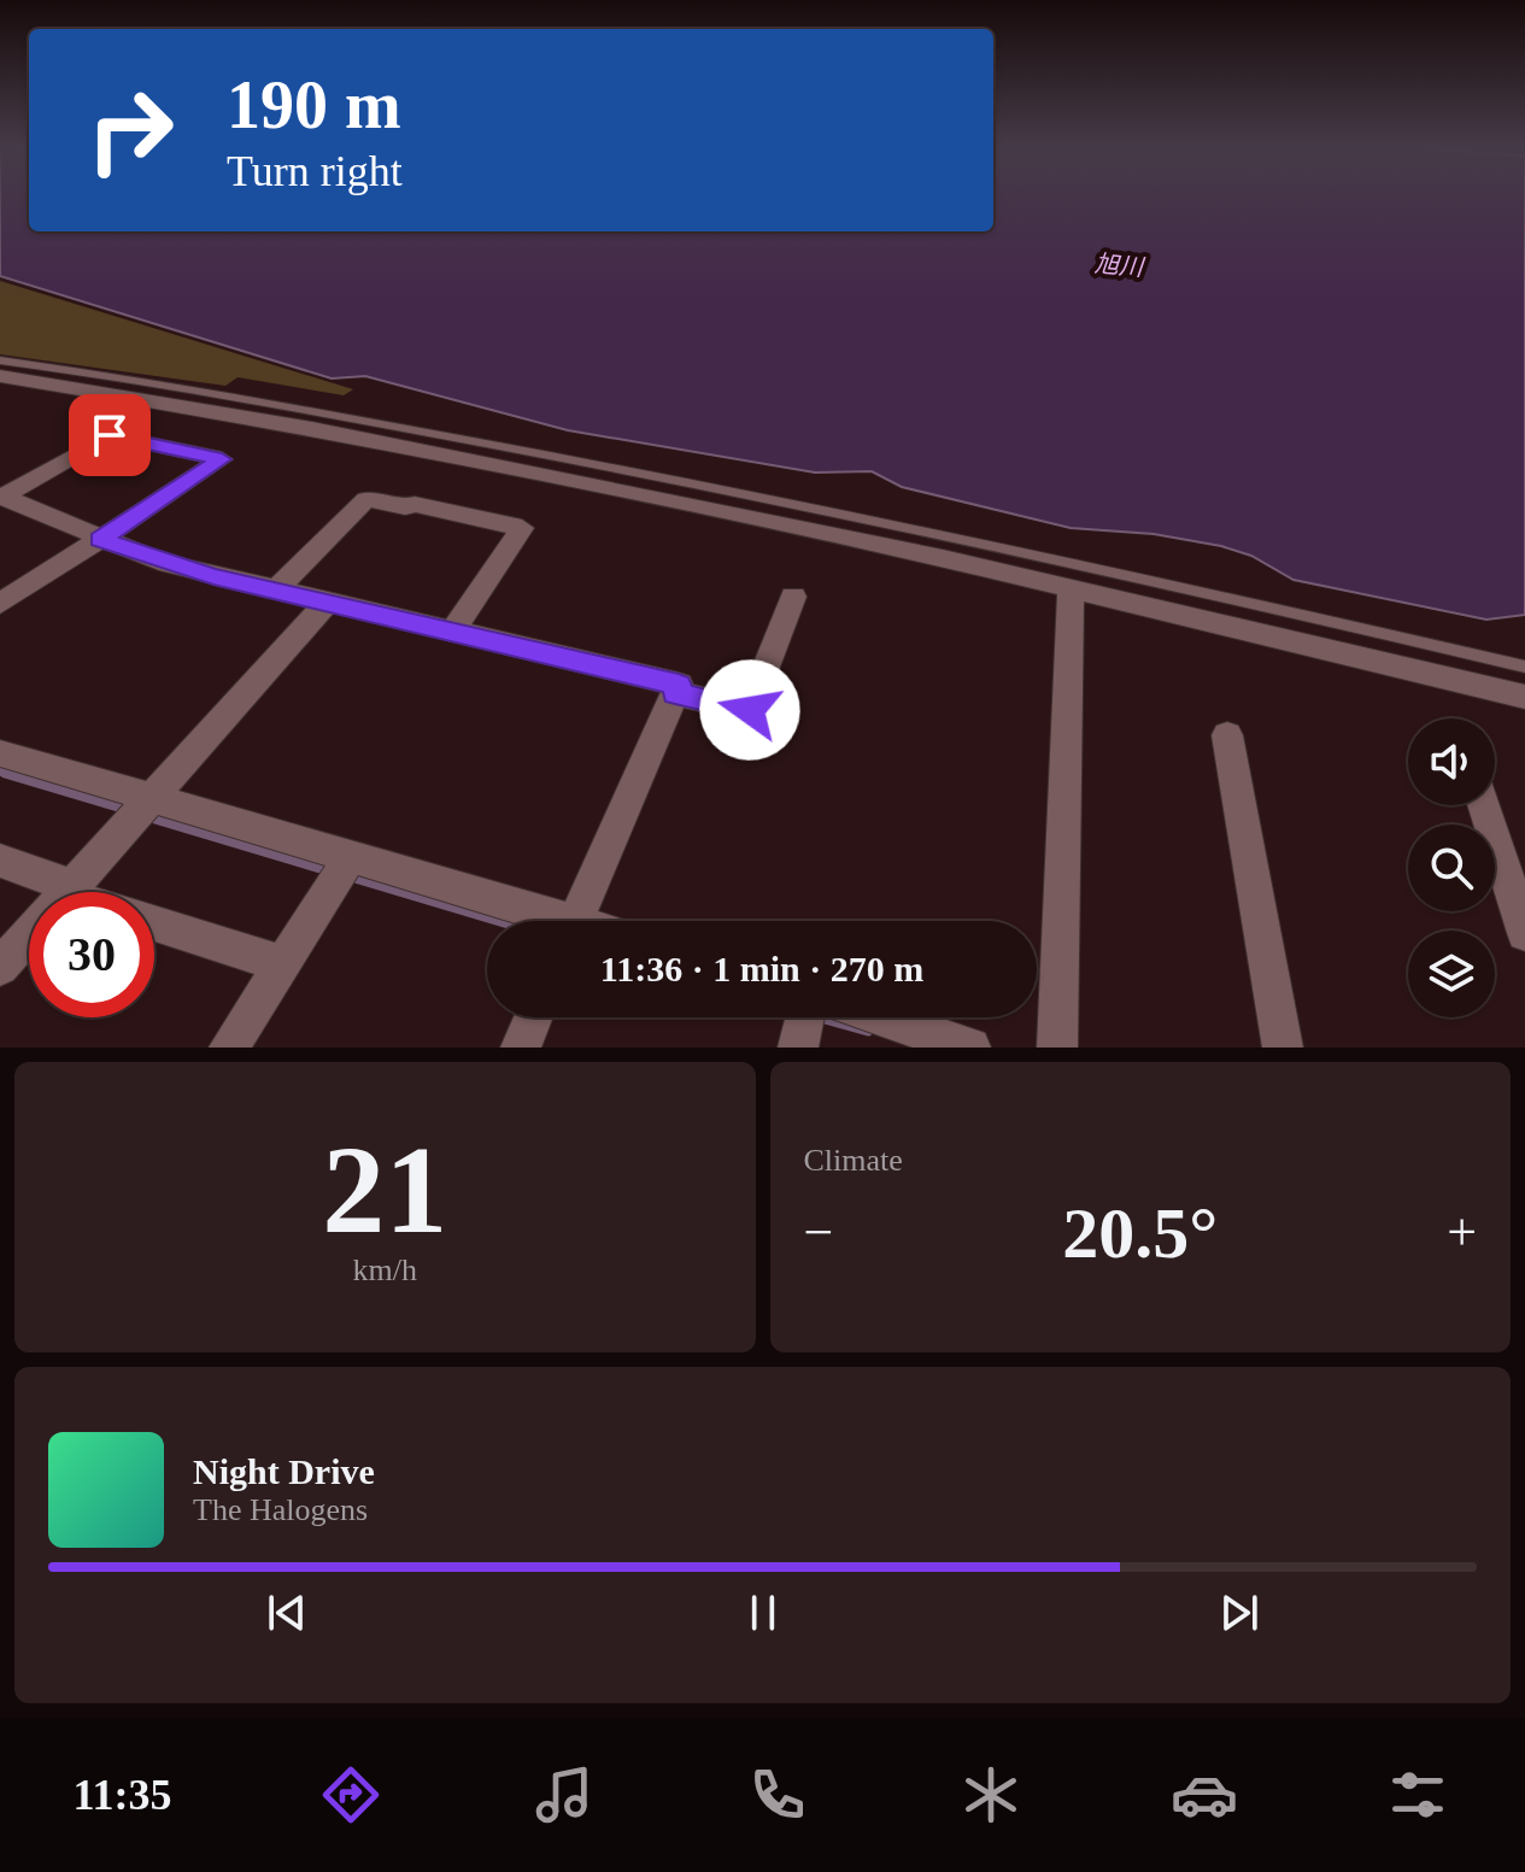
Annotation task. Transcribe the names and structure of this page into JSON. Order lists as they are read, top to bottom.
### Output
{
  "water": ["旭川"],
  "page": {
    "turn": ["190 m", "Turn right"],
    "limit": "30",
    "trip": "11:36 · 1 min · 270 m",
    "tile": [
      ["21", "km/h"],
      "Climate"
    ],
    "heat": ["−", "20.5°", "+"],
    "song": ["Night Drive", "The Halogens"],
    "tabs": "11:35"
  }
}
